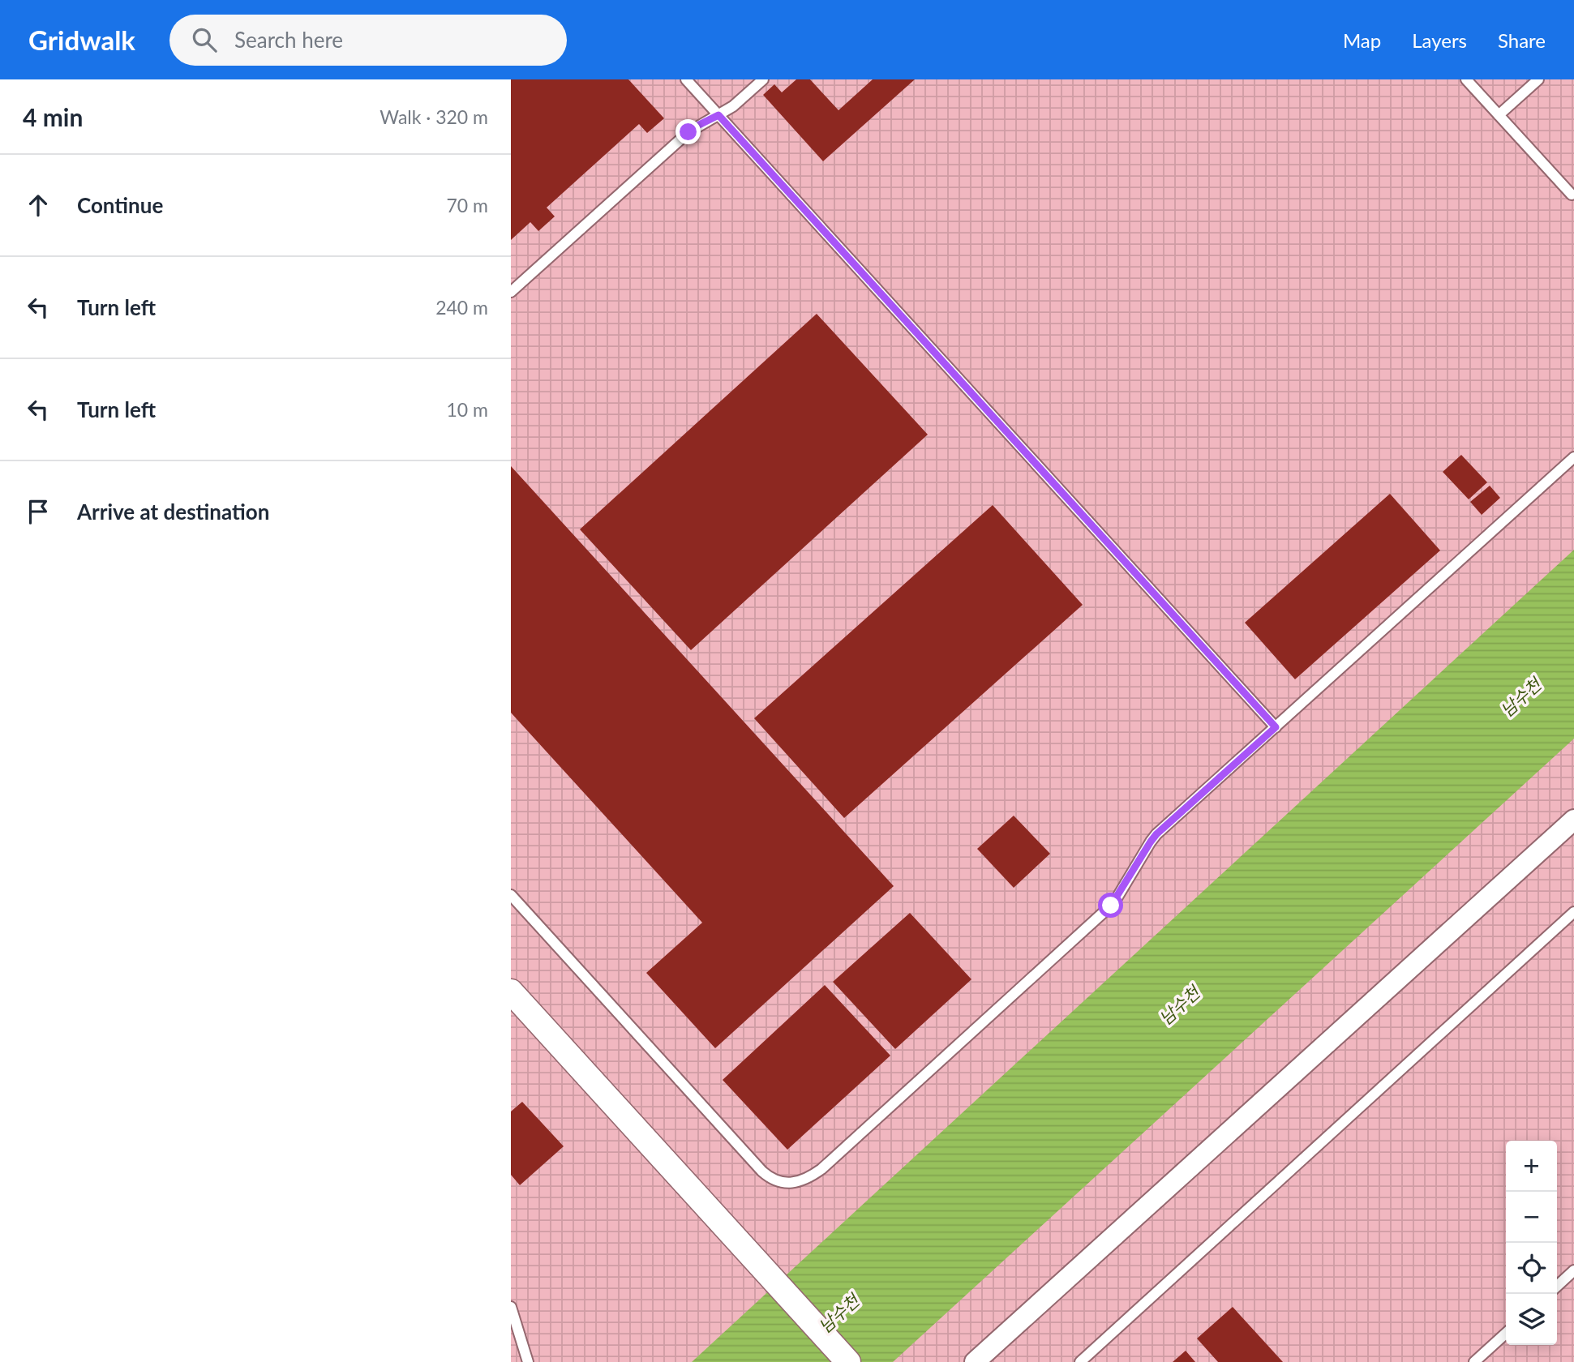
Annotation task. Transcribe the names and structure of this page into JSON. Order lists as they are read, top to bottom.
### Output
{
  "water": ["남수천"],
  "page": {
    "header": "Gridwalk",
    "search": "Search here",
    "nav": ["Map", "Layers", "Share"],
    "heading": ["4 min", "Walk · 320 m"],
    "list": [
      ["Continue", "70 m"],
      ["Turn left", "240 m"],
      ["Turn left", "10 m"],
      "Arrive at destination"
    ],
    "map_buttons": ["+", "−"]
  }
}
